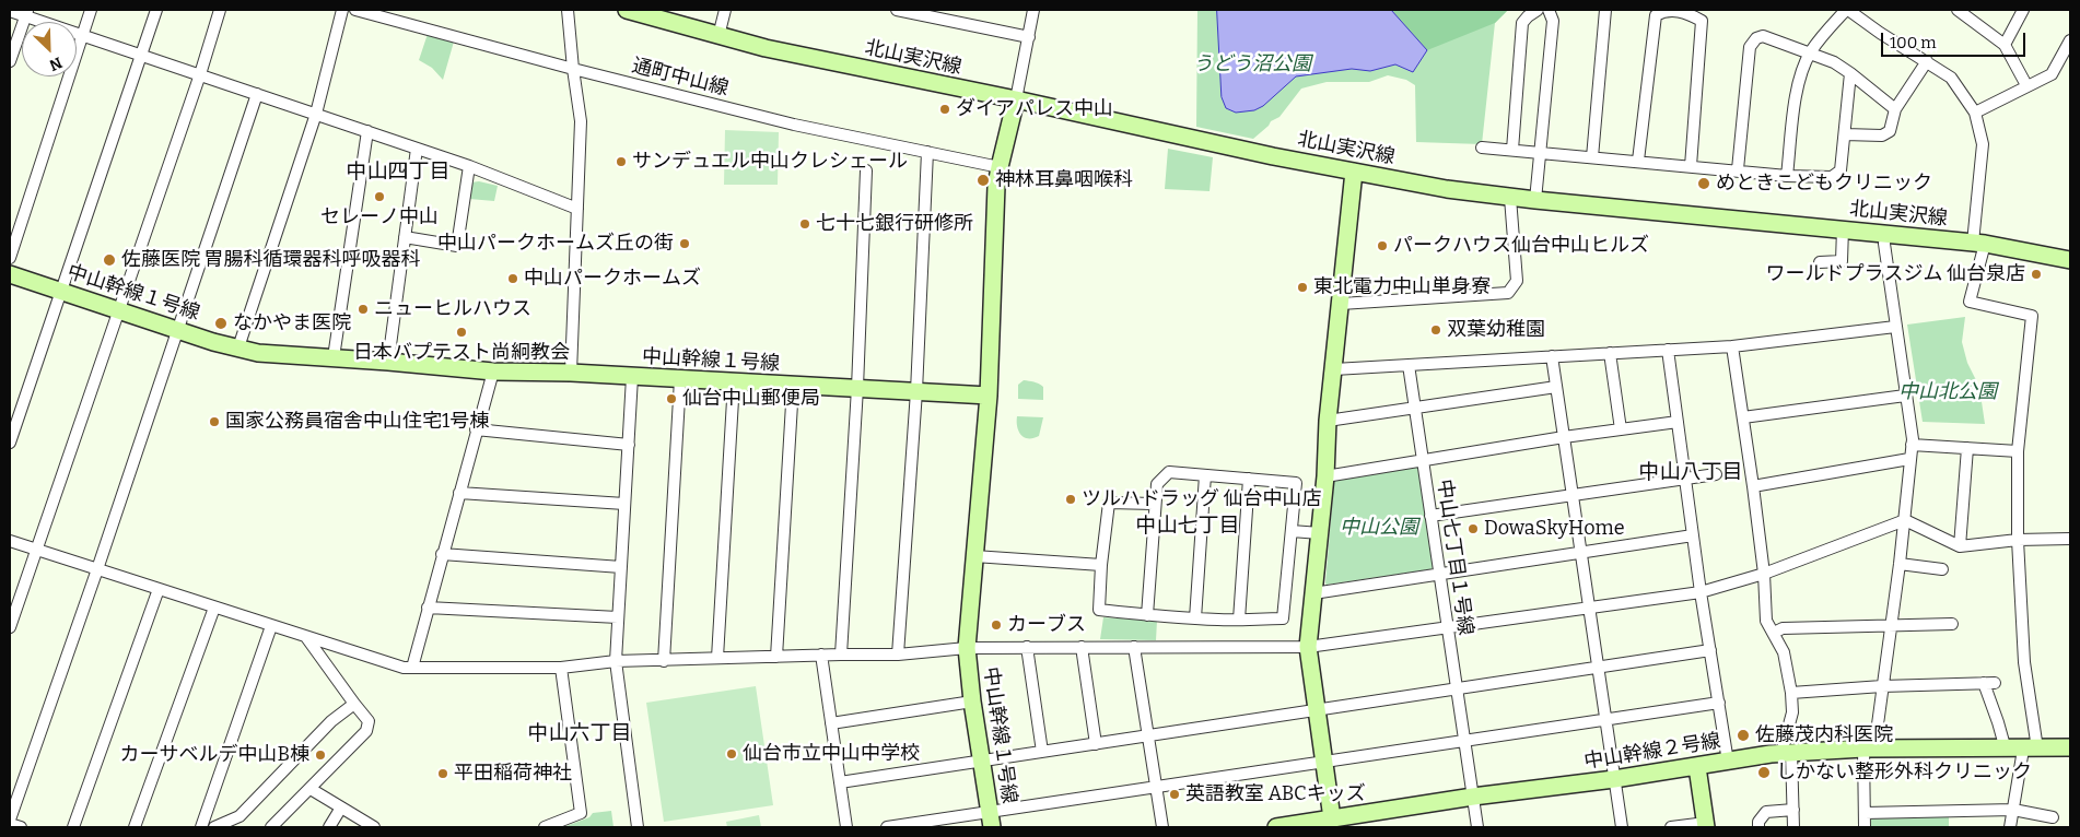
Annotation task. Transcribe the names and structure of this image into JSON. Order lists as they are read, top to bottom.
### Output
{
  "streets": {
    "street": [
      "北山実沢線",
      "通町中山線",
      "中山幹線１号線",
      "中山七丁目１号線",
      "中山幹線２号線"
    ]
  },
  "crossings": [
    ["中山七丁目１号線", "中山幹線２号線"]
  ],
  "districts": [
    "中山四丁目",
    "中山八丁目",
    "中山七丁目",
    "中山六丁目"
  ],
  "parks": ["うどう沼公園", "中山北公園", "中山公園"],
  "places": [
    "ダイアパレス中山",
    "サンデュエル中山クレシェール",
    "神林耳鼻咽喉科",
    "めときこどもクリニック",
    "セレーノ中山",
    "七十七銀行研修所",
    "中山パークホームズ丘の街",
    "パークハウス仙台中山ヒルズ",
    "佐藤医院 胃腸科循環器科呼吸器科",
    "ワールドプラスジム 仙台泉店",
    "中山パークホームズ",
    "東北電力中山単身寮",
    "ニューヒルハウス",
    "なかやま医院",
    "双葉幼稚園",
    "日本バプテスト尚絅教会",
    "仙台中山郵便局",
    "国家公務員宿舎中山住宅1号棟",
    "ツルハドラッグ 仙台中山店",
    "DowaSkyHome",
    "カーブス",
    "佐藤茂内科医院",
    "仙台市立中山中学校",
    "カーサベルデ中山B棟",
    "しかない整形外科クリニック",
    "平田稲荷神社",
    "英語教室 ABCキッズ"
  ],
  "scale_bar": "100 m",
  "north": "bottom right"
}
